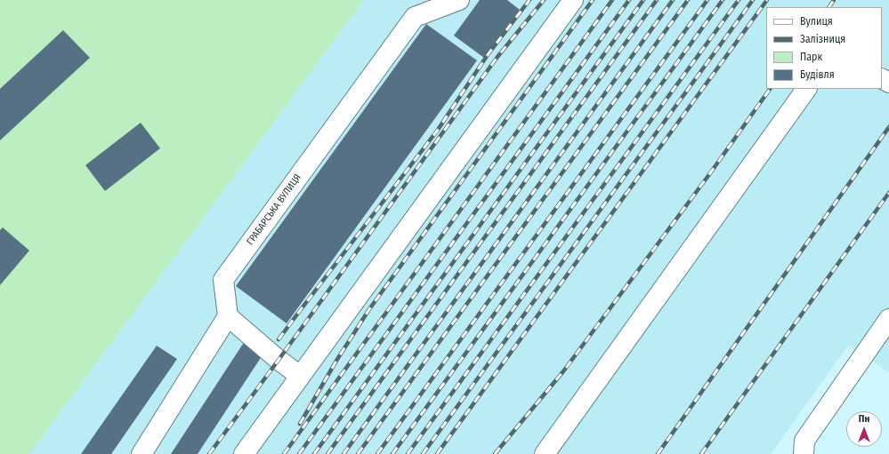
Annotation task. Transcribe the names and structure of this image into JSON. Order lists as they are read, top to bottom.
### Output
{
  "streets": {
    "lane": ["ГРАБАРСЬКА ВУЛИЦЯ"]
  },
  "legend": [
    "Вулиця",
    "Залізниця",
    "Парк",
    "Будівля"
  ],
  "north": "top"
}
